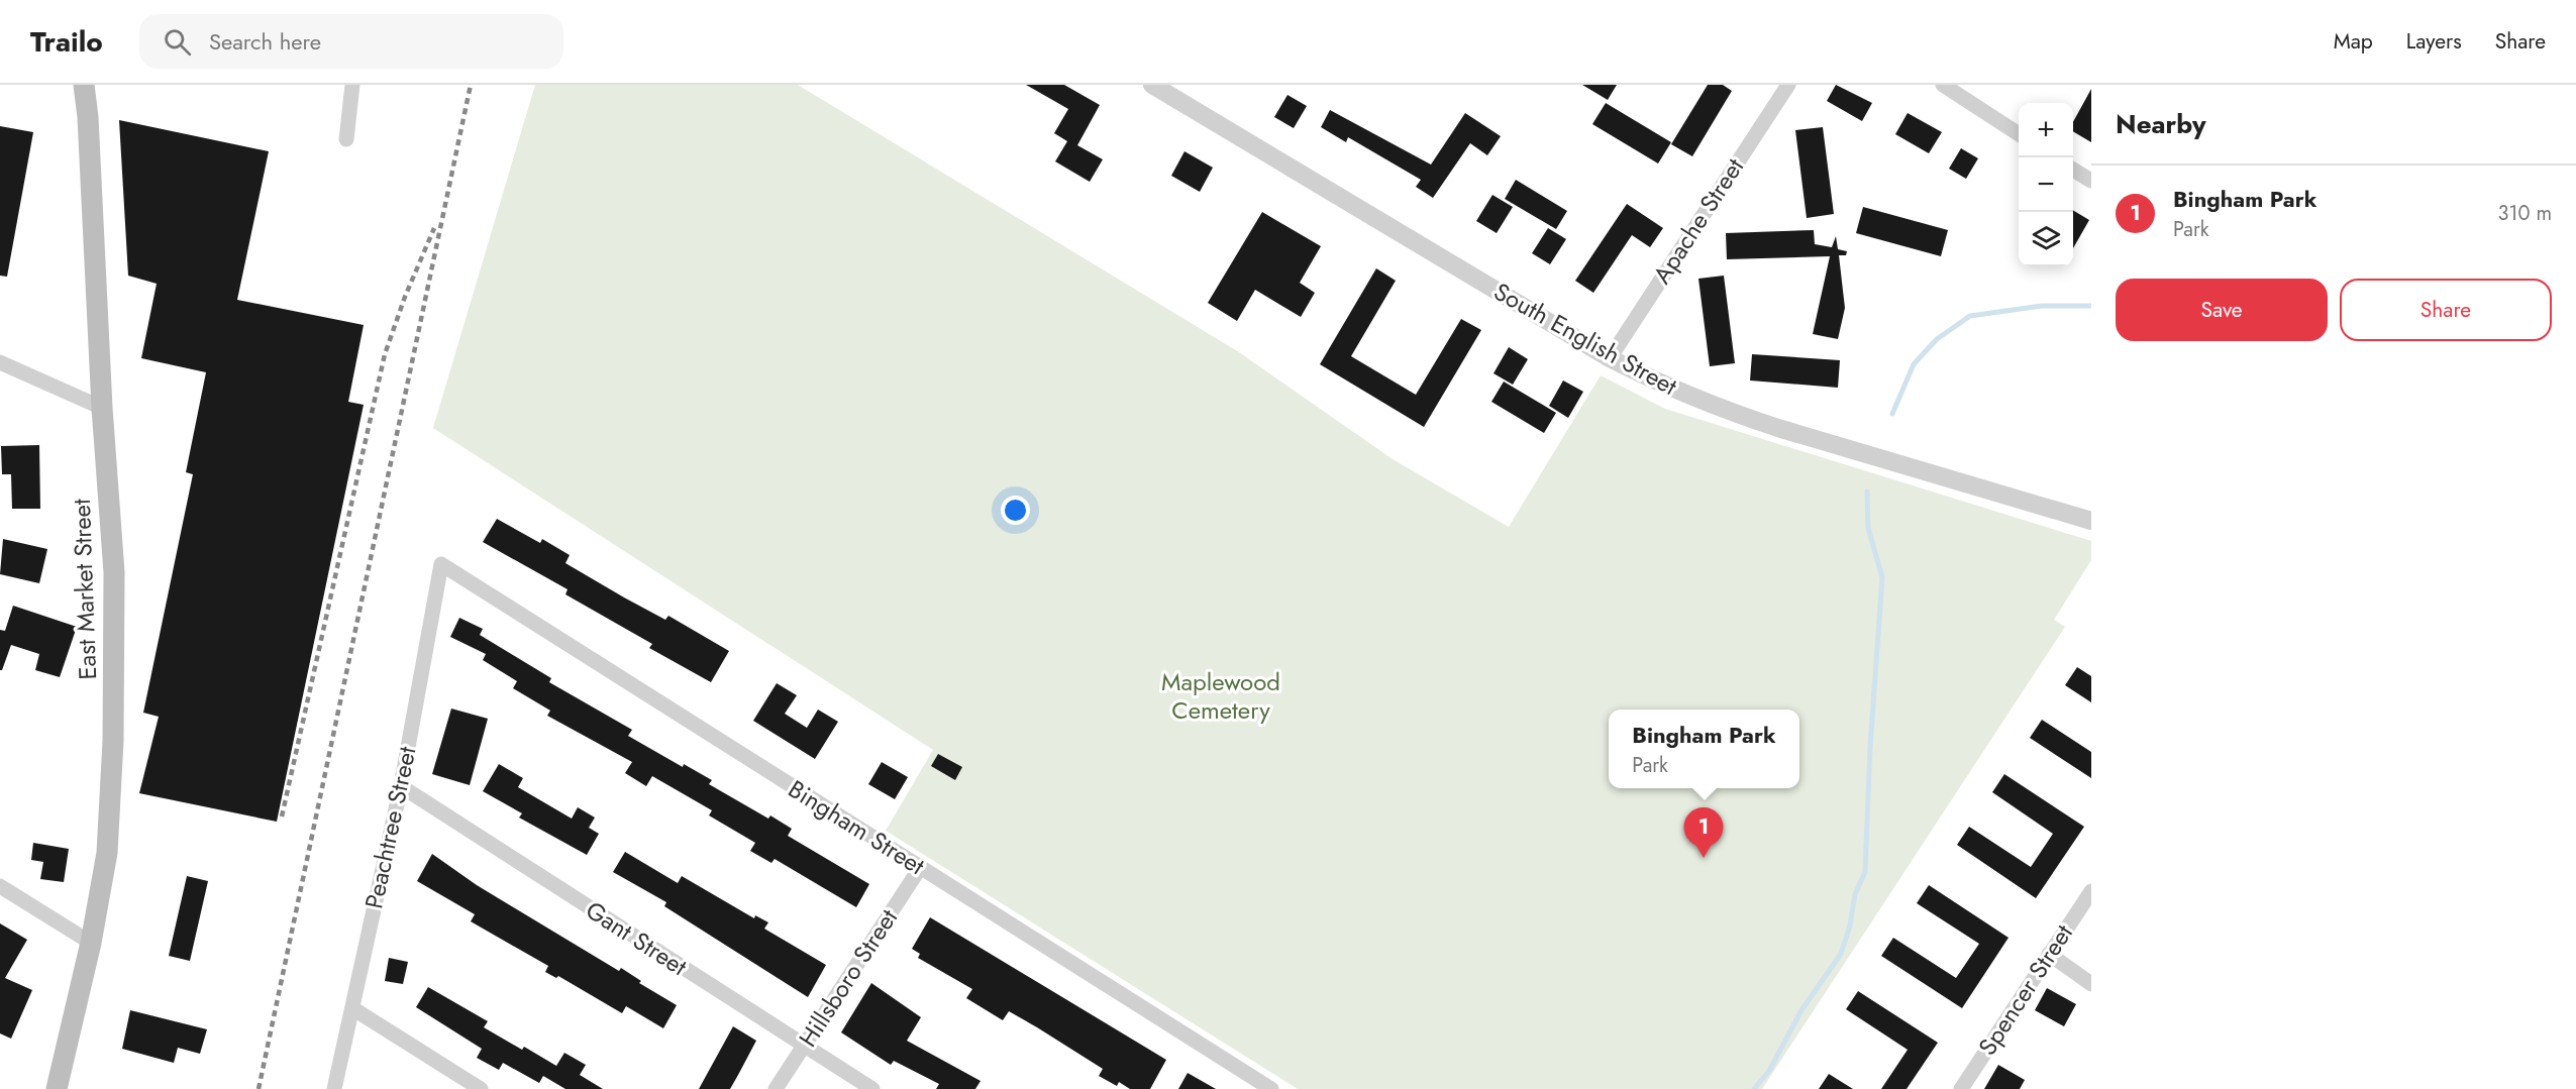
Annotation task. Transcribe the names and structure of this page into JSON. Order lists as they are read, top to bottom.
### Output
{
  "streets": {
    "main road": ["East Market Street"],
    "street": [
      "Apache Street",
      "South English Street",
      "Peachtree Street",
      "Bingham Street",
      "Gant Street",
      "Hillsboro Street",
      "Spencer Street"
    ]
  },
  "crossings": [
    ["Apache Street", "South English Street"],
    ["Peachtree Street", "Bingham Street"],
    ["Peachtree Street", "Gant Street"],
    ["Bingham Street", "Hillsboro Street"],
    ["Gant Street", "Hillsboro Street"]
  ],
  "parks": ["Maplewood Cemetery"],
  "page": {
    "header": "Trailo",
    "search": "Search here",
    "nav": ["Map", "Layers", "Share"],
    "heading": "Nearby",
    "map_buttons": ["+", "−"],
    "list": [
      {
        "mark": "1",
        "name": "Bingham Park",
        "note": "Park",
        "value": "310 m"
      }
    ],
    "buttons": ["Save", "Share"],
    "popup": ["Bingham Park", "Park"],
    "pins": "1"
  }
}
